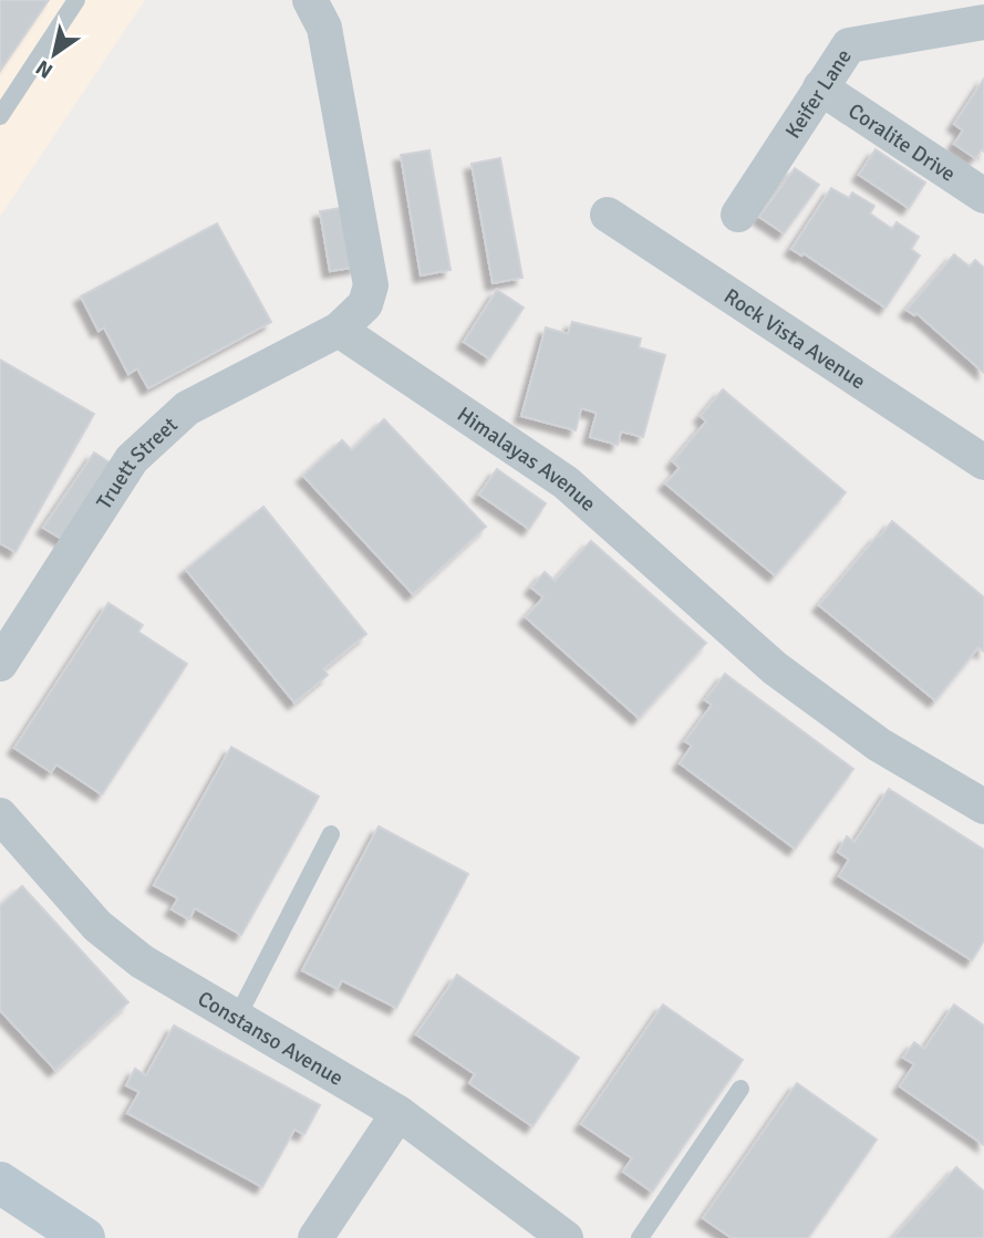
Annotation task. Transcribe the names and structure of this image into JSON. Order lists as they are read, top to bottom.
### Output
{
  "streets": {
    "street": [
      "Keifer Lane",
      "Coralite Drive",
      "Rock Vista Avenue",
      "Himalayas Avenue",
      "Truett Street",
      "Constanso Avenue"
    ]
  },
  "crossings": [
    ["Keifer Lane", "Coralite Drive"],
    ["Himalayas Avenue", "Truett Street"]
  ],
  "north": "bottom left"
}
